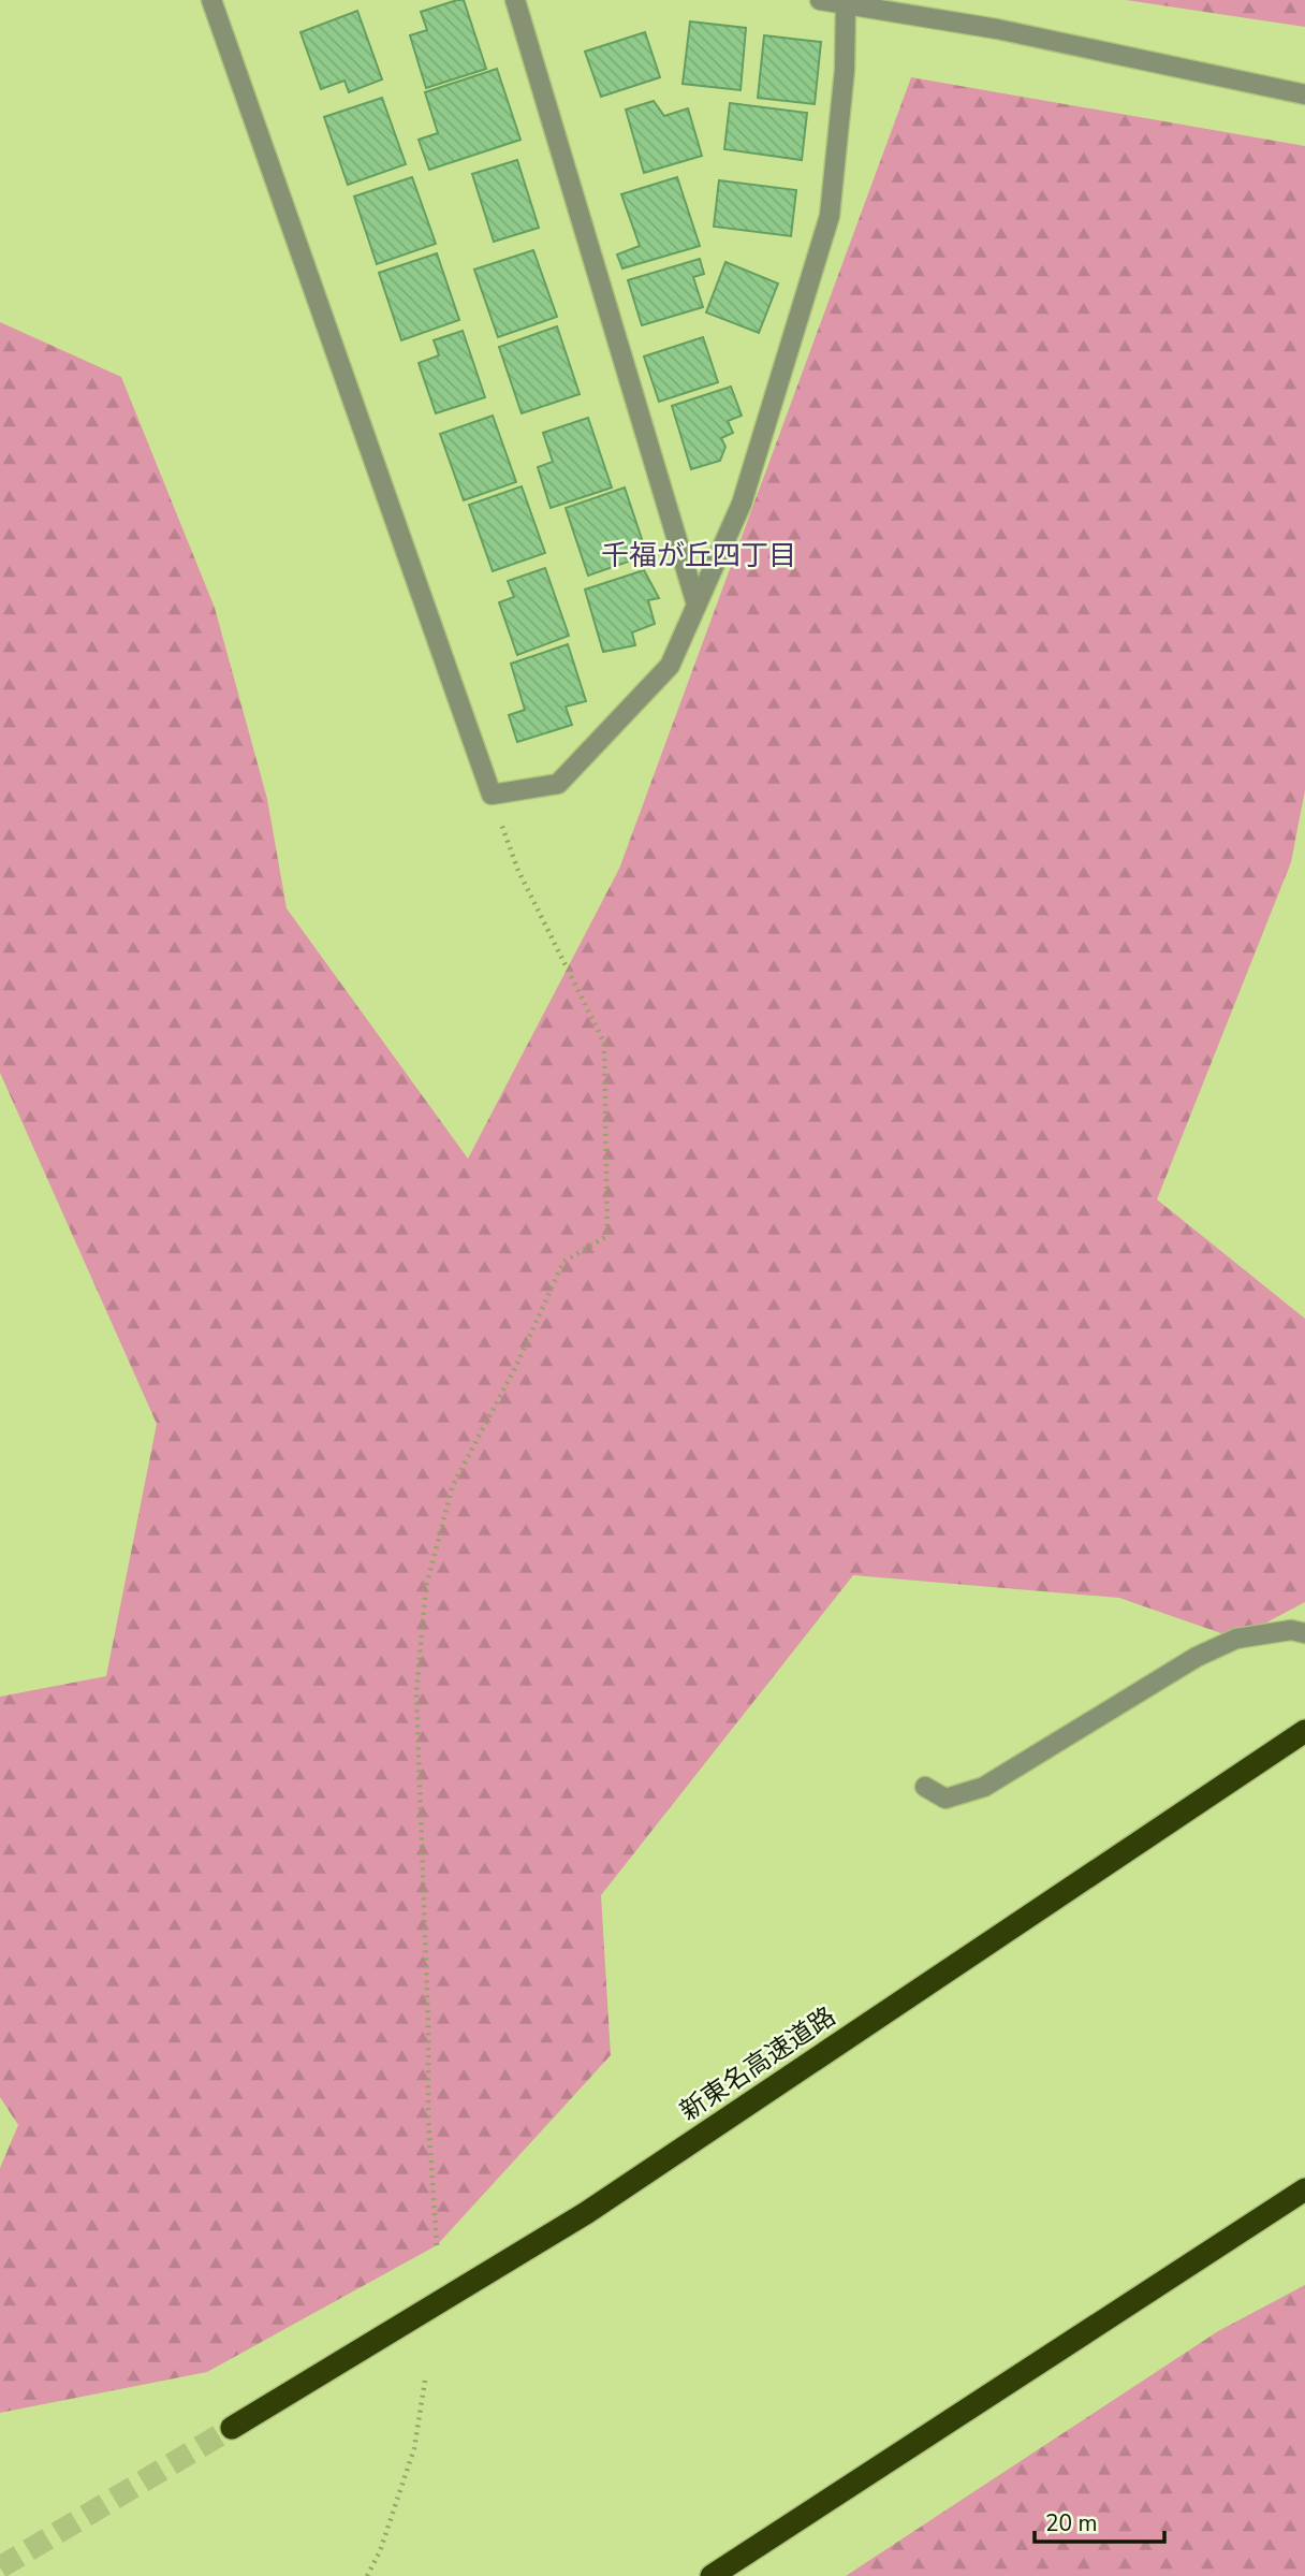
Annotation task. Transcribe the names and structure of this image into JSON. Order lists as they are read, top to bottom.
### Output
{
  "streets": {
    "highway": ["新東名高速道路"]
  },
  "districts": ["千福が丘四丁目"],
  "scale_bar": "20 m"
}
